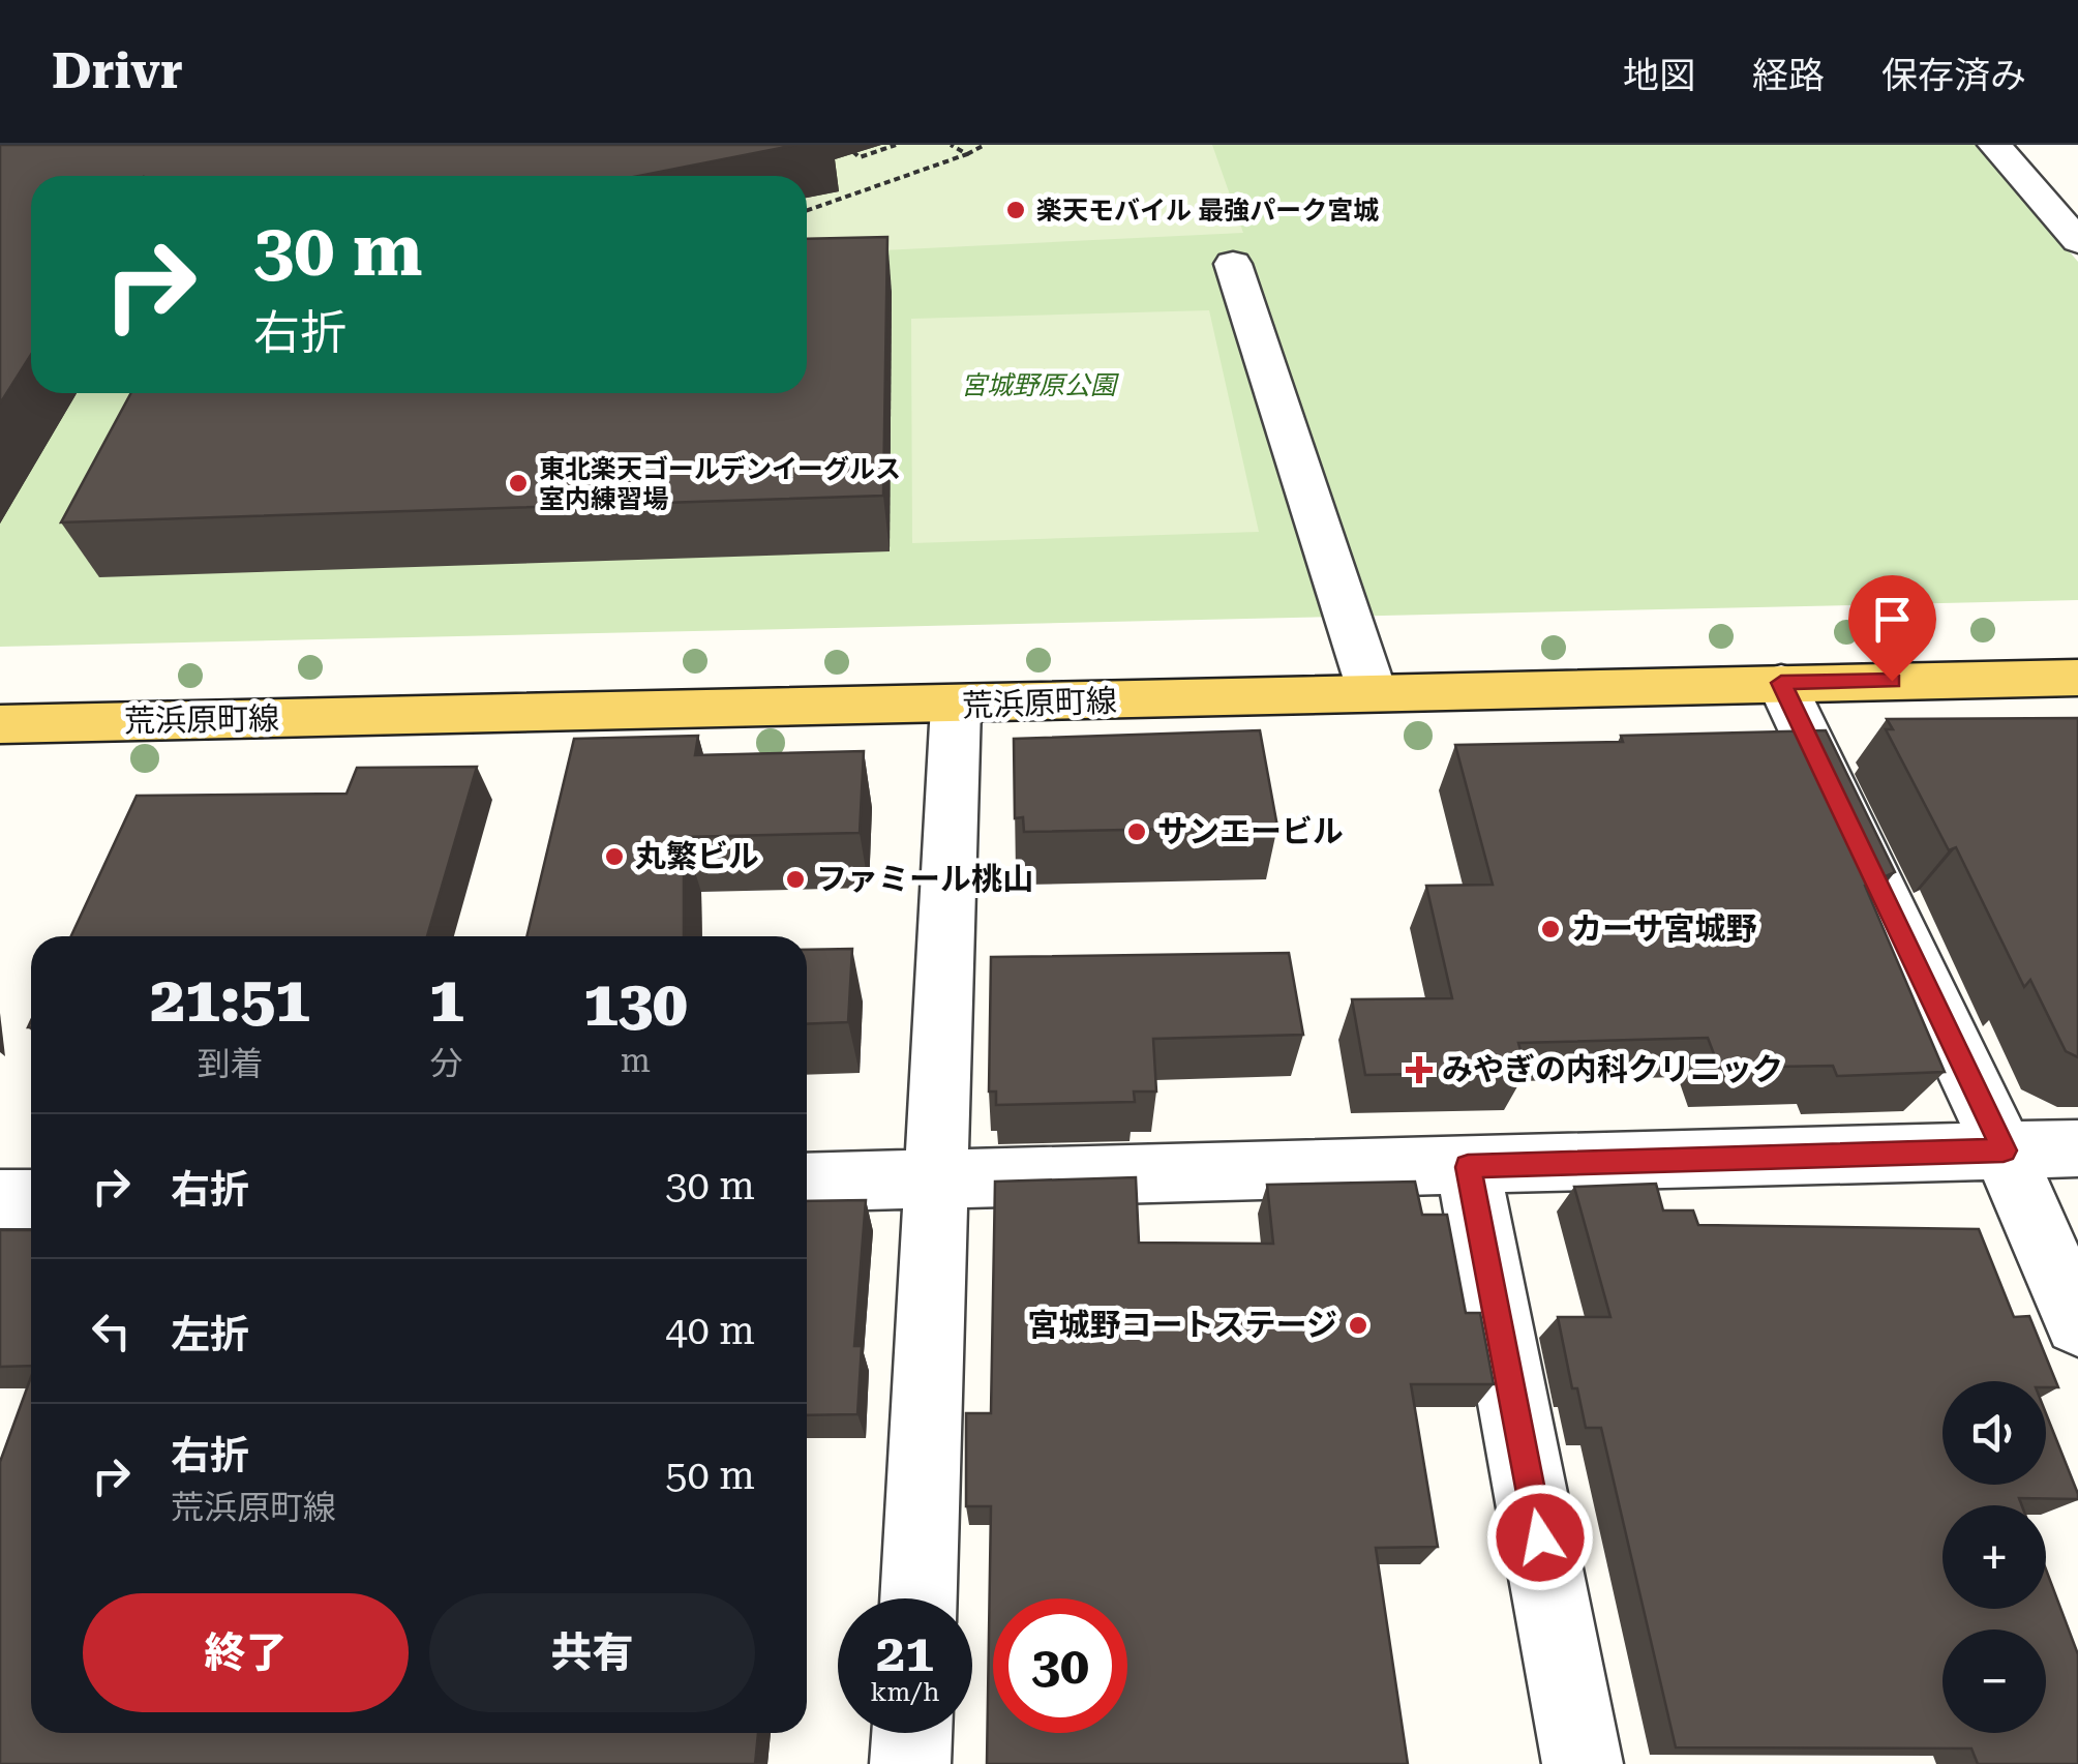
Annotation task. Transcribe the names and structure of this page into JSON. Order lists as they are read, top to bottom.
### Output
{
  "streets": {
    "main road": ["荒浜原町線"]
  },
  "parks": ["宮城野原公園"],
  "places": {
    "other": [
      "楽天モバイル 最強パーク宮城",
      "東北楽天ゴールデンイーグルス 室内練習場",
      "サンエービル",
      "丸繁ビル",
      "ファミール桃山",
      "カーサ宮城野",
      "宮城野コートステージ"
    ],
    "health": ["みやぎの内科クリニック"]
  },
  "page": {
    "header": "Drivr",
    "nav": ["地図", "経路", "保存済み"],
    "turn": ["30 m", "右折"],
    "eta": [
      "21:51",
      "到着",
      "1",
      "分",
      "130",
      "m"
    ],
    "list": [
      {
        "name": "右折",
        "value": "30 m"
      },
      {
        "name": "左折",
        "value": "40 m"
      },
      {
        "name": "右折",
        "note": "荒浜原町線",
        "value": "50 m"
      }
    ],
    "map_buttons": ["+", "−"],
    "buttons": ["終了", "共有"],
    "speed": "21 km/h",
    "limit": "30"
  }
}
